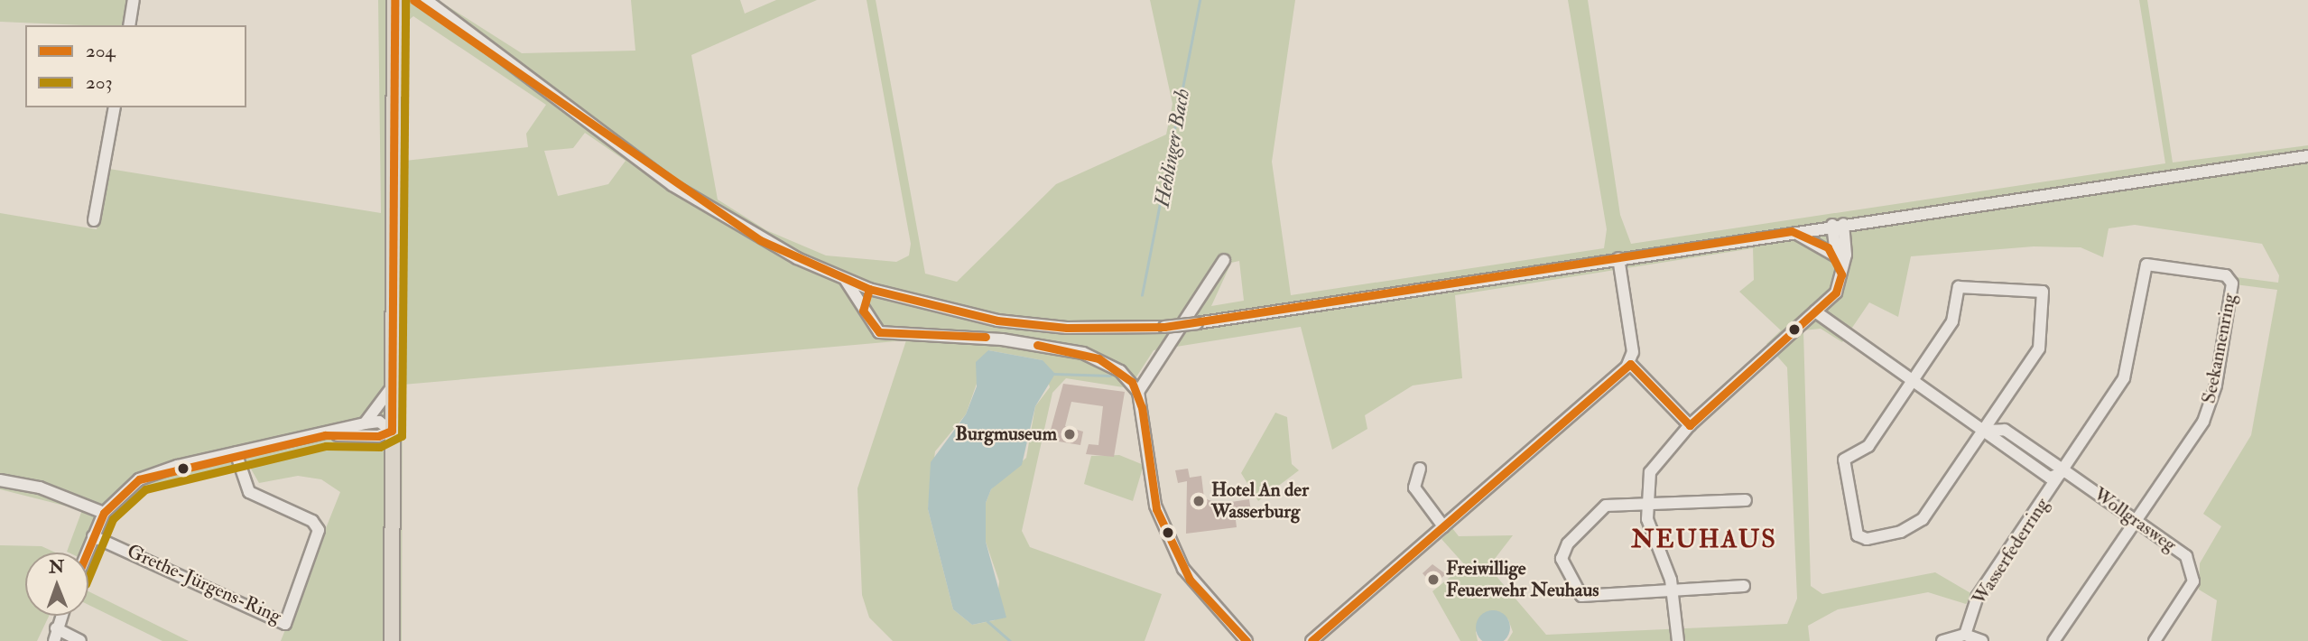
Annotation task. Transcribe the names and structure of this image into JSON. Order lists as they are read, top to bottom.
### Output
{
  "streets": {
    "street": [
      "Seekannenring",
      "Wollgrasweg",
      "Wasserfederring",
      "Grethe-Jürgens-Ring"
    ]
  },
  "crossings": [
    ["Seekannenring", "Wollgrasweg"],
    ["Seekannenring", "Wasserfederring"],
    ["Wollgrasweg", "Wasserfederring"]
  ],
  "districts": ["NEUHAUS"],
  "water": ["Hehlinger Bach"],
  "places": ["Burgmuseum", "Hotel An der Wasserburg", "Freiwillige Feuerwehr Neuhaus"],
  "lines": ["transit line 204", "transit line 203"],
  "legend": ["204", "203"],
  "north": "top"
}
